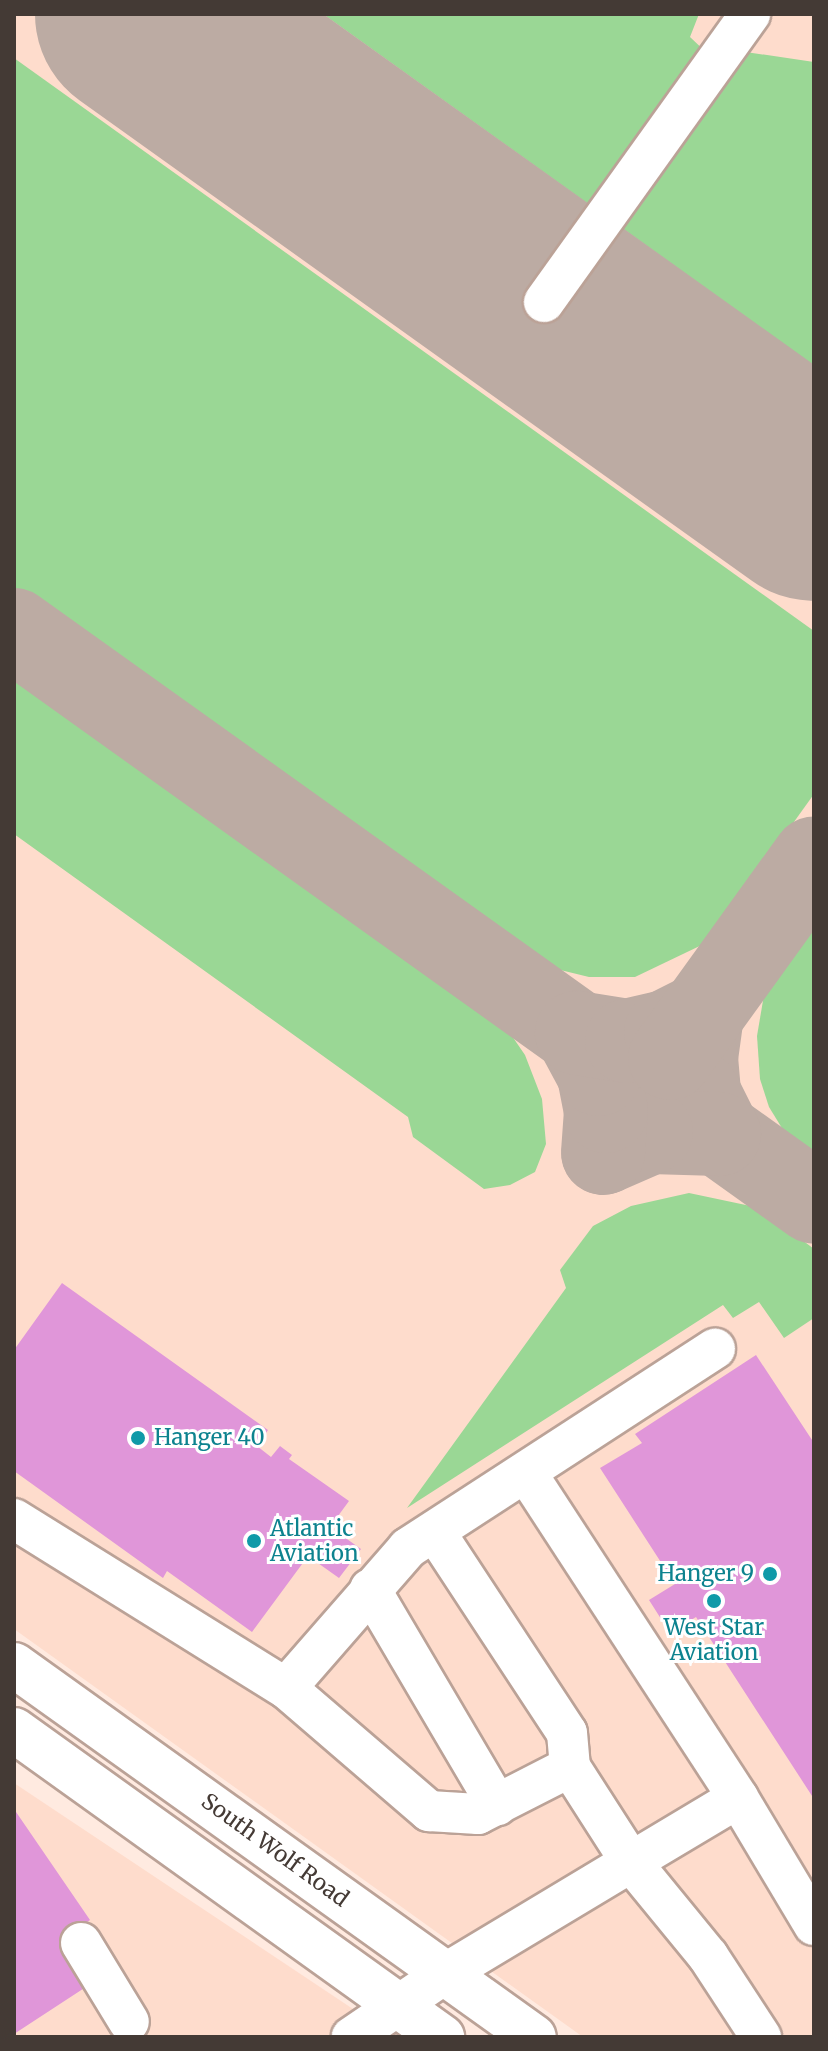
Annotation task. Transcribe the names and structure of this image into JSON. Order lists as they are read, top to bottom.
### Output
{
  "streets": {
    "main road": ["South Wolf Road"]
  },
  "places": [
    "Hanger 40",
    "Atlantic Aviation",
    "Hanger 9",
    "West Star Aviation"
  ]
}
